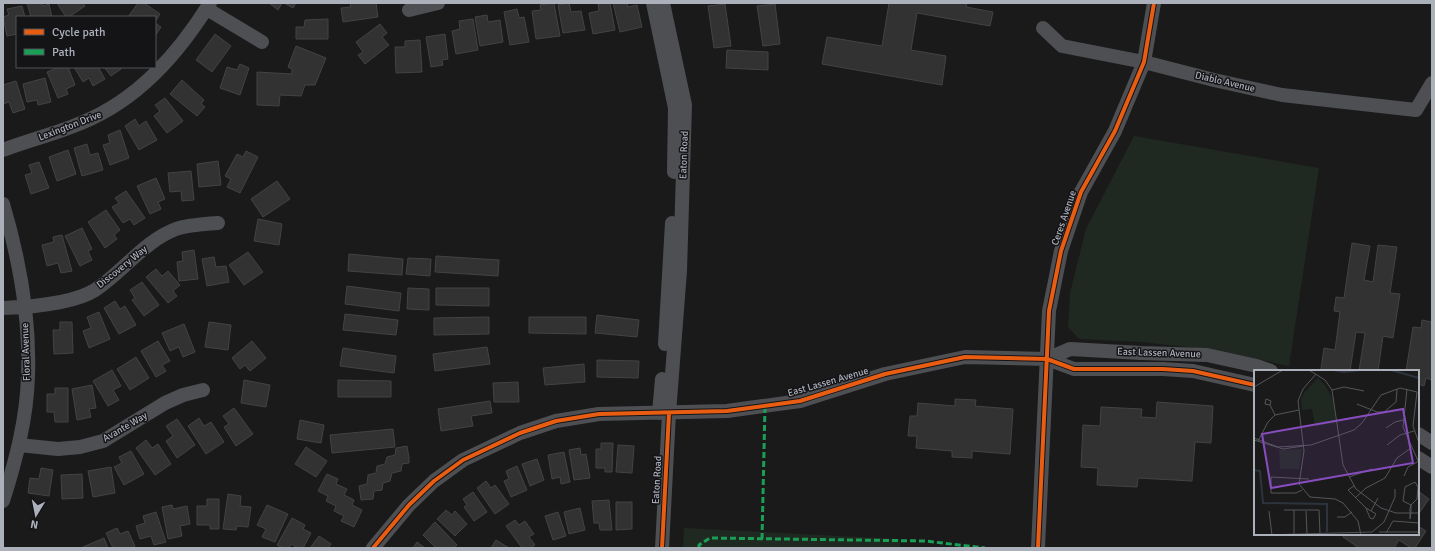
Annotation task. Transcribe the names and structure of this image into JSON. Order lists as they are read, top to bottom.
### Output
{
  "streets": {
    "street": [
      "Diablo Avenue",
      "Lexington Drive",
      "Eaton Road",
      "Ceres Avenue",
      "Discovery Way",
      "Floral Avenue",
      "East Lassen Avenue",
      "Avante Way"
    ]
  },
  "crossings": [
    ["Diablo Avenue", "Ceres Avenue"],
    ["Eaton Road", "East Lassen Avenue"],
    ["Ceres Avenue", "East Lassen Avenue"],
    ["Discovery Way", "Floral Avenue"],
    ["Floral Avenue", "Avante Way"]
  ],
  "legend": ["Cycle path", "Path"],
  "north": "bottom"
}
